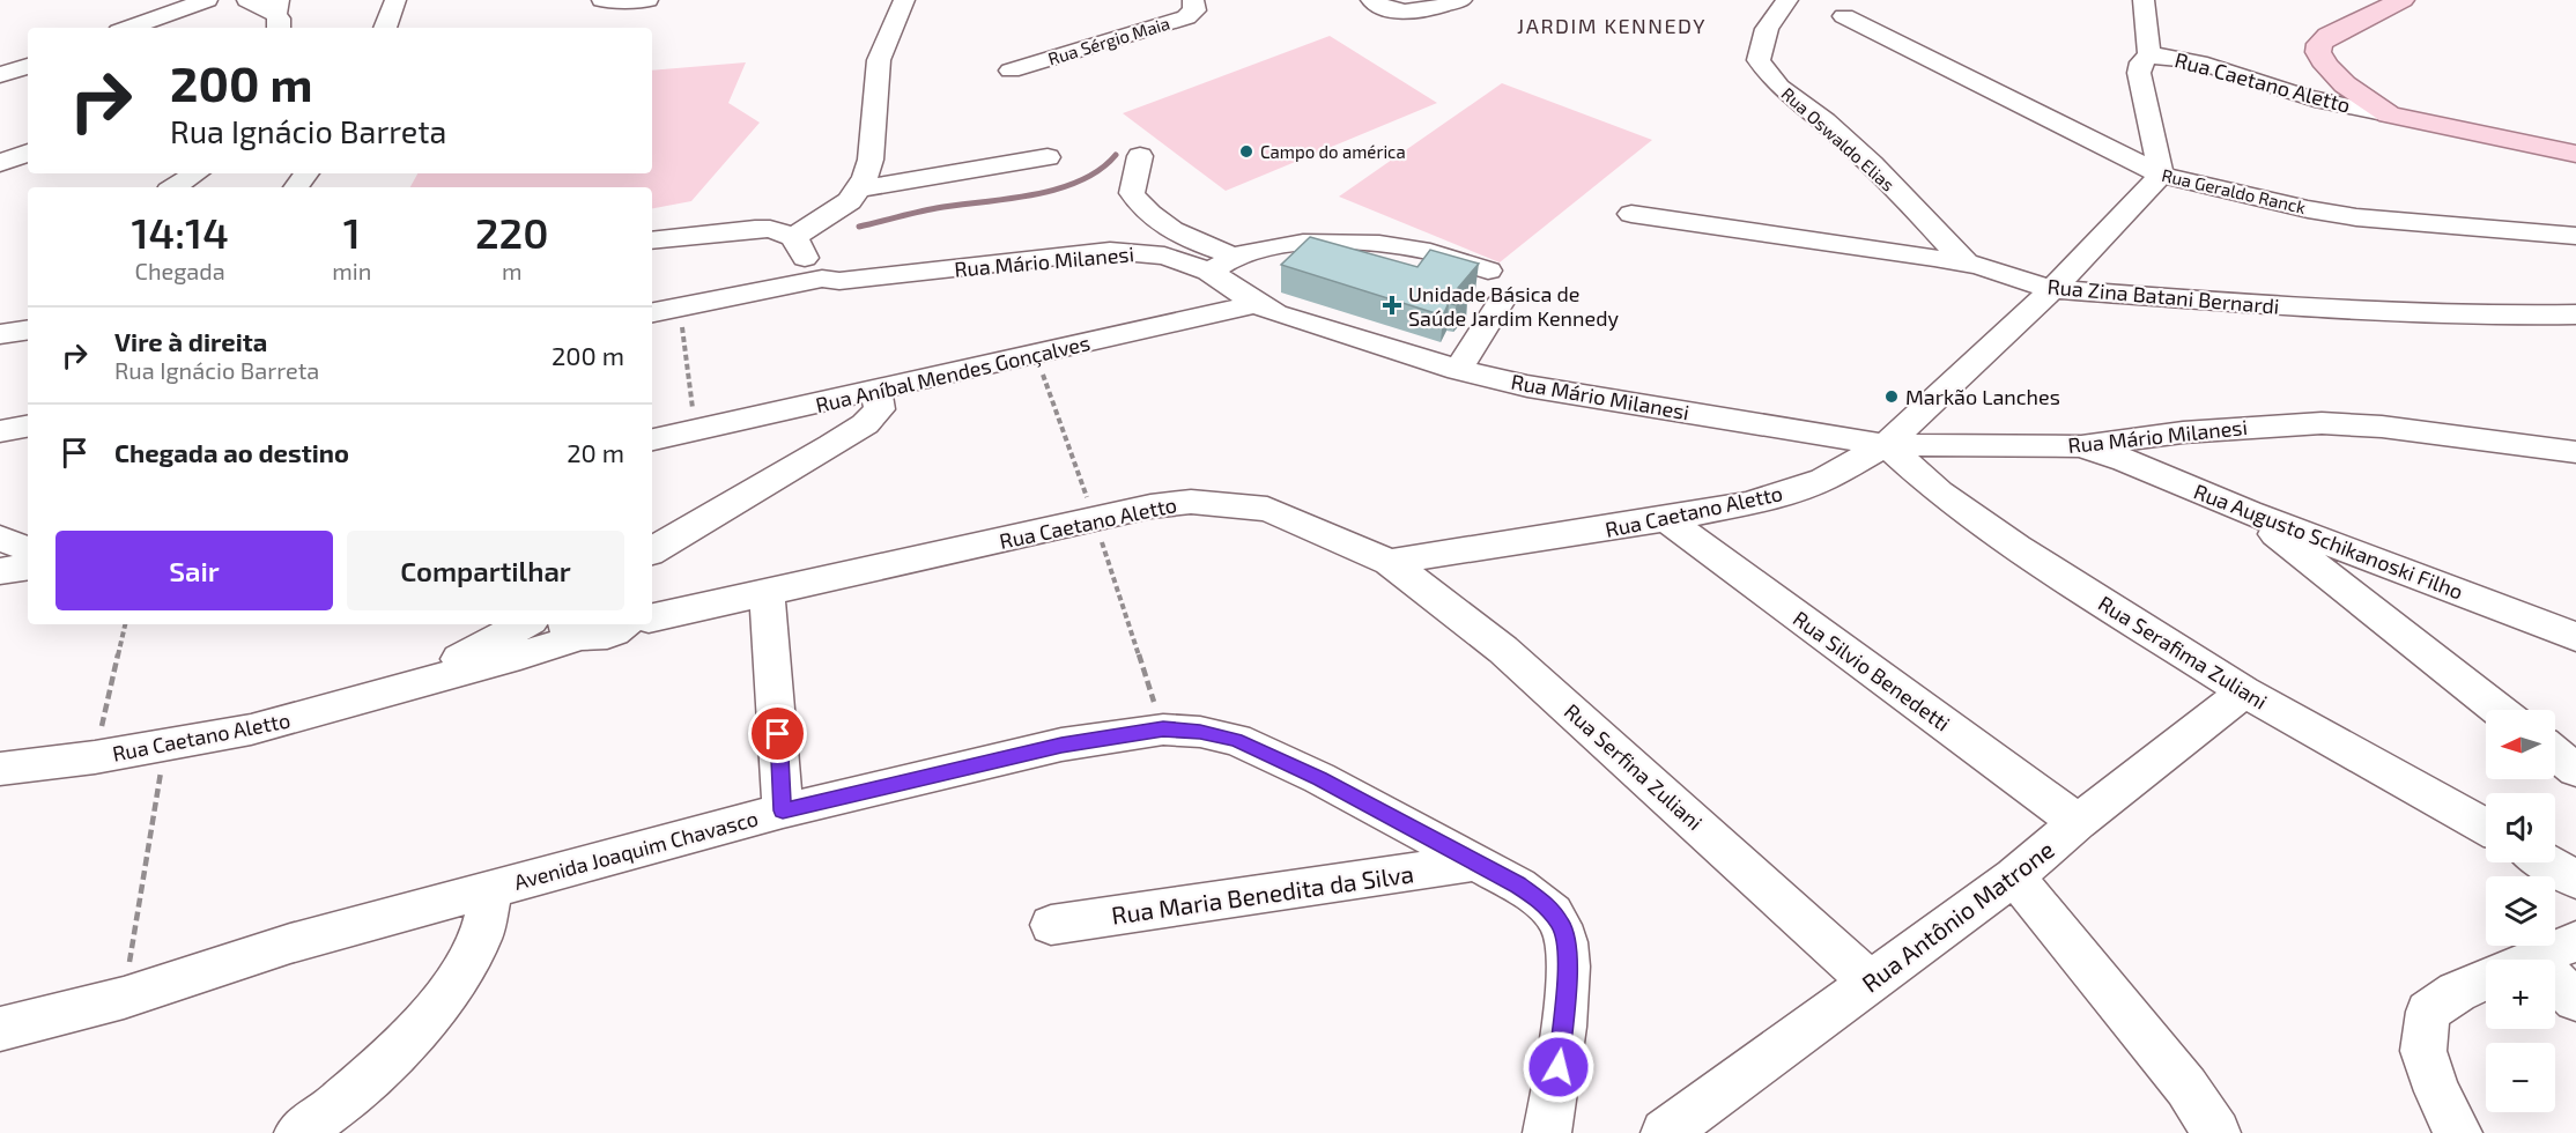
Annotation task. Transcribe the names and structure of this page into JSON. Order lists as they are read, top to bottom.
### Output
{
  "streets": {
    "main road": ["Rua Caetano Aletto"],
    "street": [
      "Rua Sérgio Maia",
      "Rua Oswaldo Elias",
      "Rua Geraldo Ranck",
      "Rua Mário Milanesi",
      "Rua Zina Batani Bernardi",
      "Rua Aníbal Mendes Gonçalves",
      "Rua Augusto Schikanoski Filho",
      "Rua Serafima Zuliani",
      "Rua Silvio Benedetti",
      "Rua Serfina Zuliani",
      "Avenida Joaquim Chavasco",
      "Rua Maria Benedita da Silva",
      "Rua Antônio Matrone"
    ]
  },
  "crossings": [
    ["Rua Caetano Aletto", "Rua Geraldo Ranck"],
    ["Rua Caetano Aletto", "Rua Mário Milanesi"],
    ["Rua Caetano Aletto", "Rua Zina Batani Bernardi"],
    ["Rua Caetano Aletto", "Rua Serafima Zuliani"],
    ["Rua Caetano Aletto", "Rua Silvio Benedetti"],
    ["Rua Caetano Aletto", "Rua Serfina Zuliani"],
    ["Rua Oswaldo Elias", "Rua Zina Batani Bernardi"],
    ["Rua Mário Milanesi", "Rua Aníbal Mendes Gonçalves"],
    ["Rua Mário Milanesi", "Rua Augusto Schikanoski Filho"],
    ["Rua Mário Milanesi", "Rua Serafima Zuliani"],
    ["Rua Serafima Zuliani", "Rua Antônio Matrone"],
    ["Rua Silvio Benedetti", "Rua Antônio Matrone"],
    ["Rua Serfina Zuliani", "Rua Antônio Matrone"],
    ["Avenida Joaquim Chavasco", "Rua Maria Benedita da Silva"]
  ],
  "districts": ["JARDIM KENNEDY"],
  "places": {
    "other": ["Campo do américa", "Markão Lanches"],
    "health": ["Unidade Básica de Saúde Jardim Kennedy"]
  },
  "north": "left",
  "page": {
    "turn": ["200 m", "Rua Ignácio Barreta"],
    "eta": [
      "14:14",
      "Chegada",
      "1",
      "min",
      "220",
      "m"
    ],
    "list": [
      {
        "name": "Vire à direita",
        "note": "Rua Ignácio Barreta",
        "value": "200 m"
      },
      {
        "name": "Chegada ao destino",
        "value": "20 m"
      }
    ],
    "buttons": ["Sair", "Compartilhar"],
    "map_buttons": ["+", "−"]
  }
}
